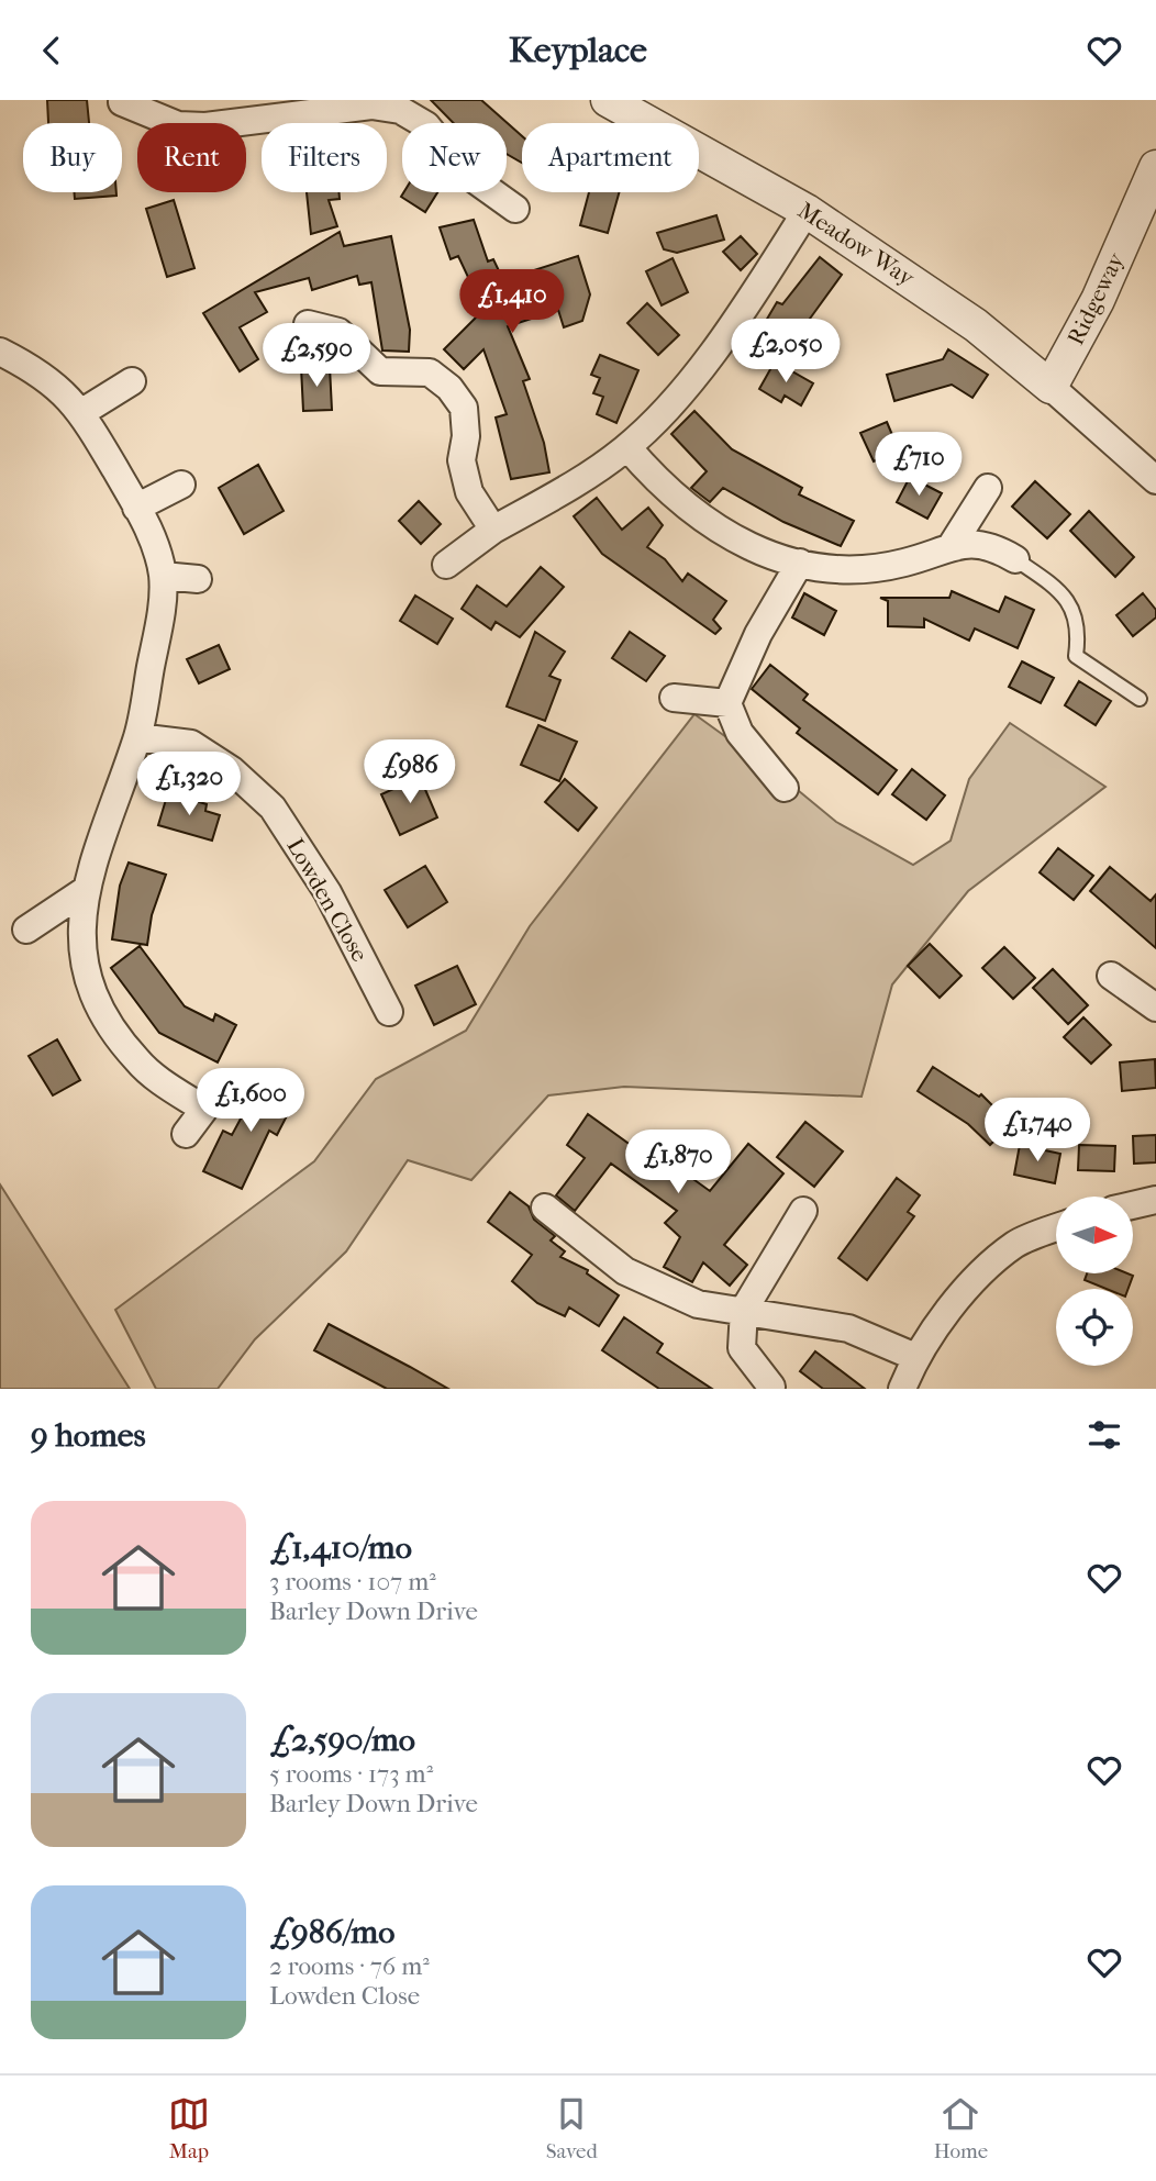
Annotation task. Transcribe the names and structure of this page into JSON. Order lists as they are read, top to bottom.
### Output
{
  "streets": {
    "street": ["Meadow Way", "Ridgeway", "Lowden Close"]
  },
  "crossings": [
    ["Meadow Way", "Ridgeway"]
  ],
  "north": "right",
  "page": {
    "header": "Keyplace",
    "chip": [
      "Buy",
      "Rent",
      "Filters",
      "New",
      "Apartment"
    ],
    "price": [
      "£1,410",
      "£2,050",
      "£2,590",
      "£710",
      "£986",
      "£1,320",
      "£1,600",
      "£1,740",
      "£1,870"
    ],
    "heading": "9 homes",
    "list": [
      {
        "name": "£1,410/mo",
        "note": "3 rooms · 107 m² · Barley Down Drive"
      },
      {
        "name": "£2,590/mo",
        "note": "5 rooms · 173 m² · Barley Down Drive"
      },
      {
        "name": "£986/mo",
        "note": "2 rooms · 76 m² · Lowden Close"
      }
    ],
    "tabs": ["Map", "Saved", "Home"]
  }
}
